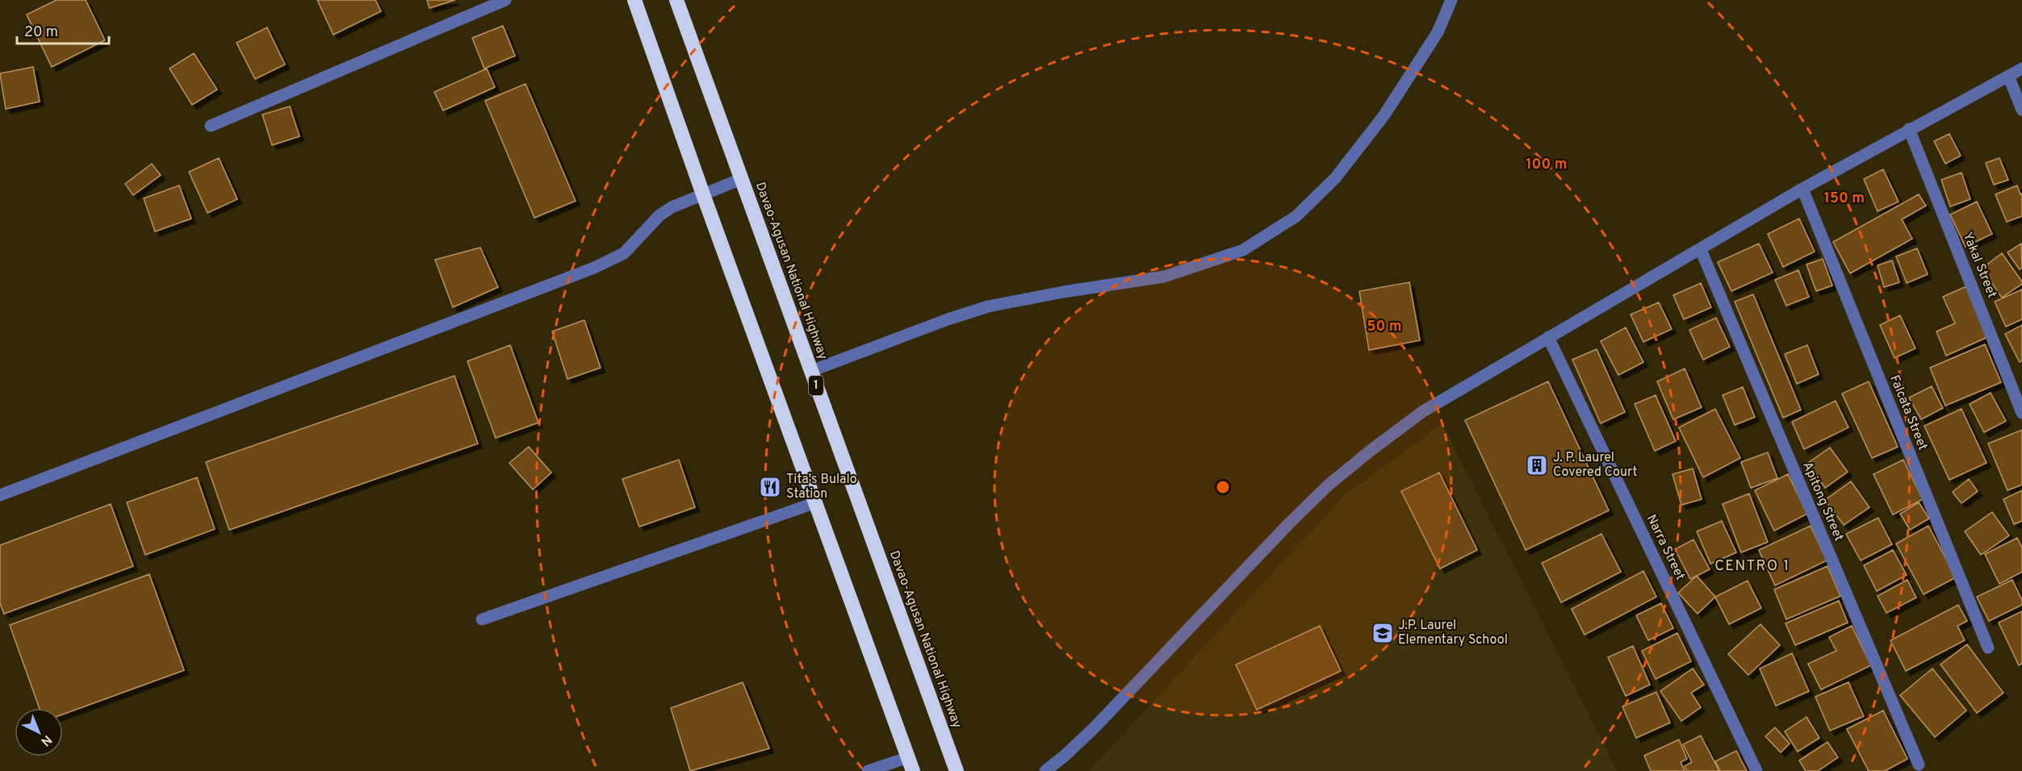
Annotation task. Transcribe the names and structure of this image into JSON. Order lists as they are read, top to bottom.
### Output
{
  "streets": {
    "highway": ["Davao-Agusan National Highway", "1"],
    "street": [
      "Yakal Street",
      "Falcata Street",
      "Apitong Street",
      "Narra Street"
    ]
  },
  "districts": ["CENTRO 1"],
  "places": {
    "building": ["J. P. Laurel Covered Court"],
    "restaurant": ["Tita's Bulalo Station"],
    "school or university": ["J.P. Laurel Elementary School"]
  },
  "scale_bar": "20 m",
  "north": "bottom right",
  "rings": ["100 m", "150 m", "50 m"]
}
